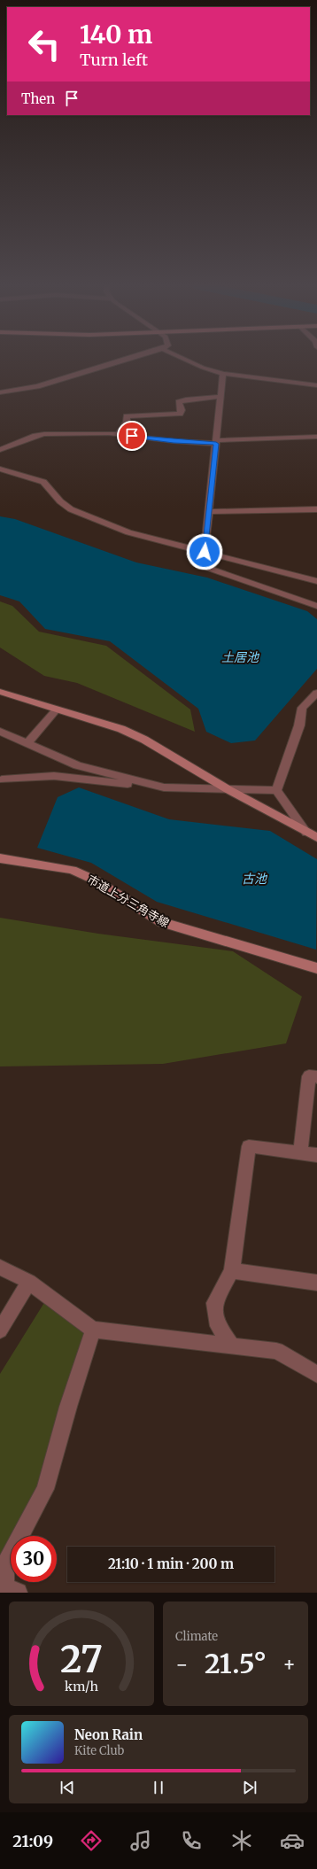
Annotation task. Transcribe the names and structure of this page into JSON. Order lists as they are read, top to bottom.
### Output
{
  "streets": {
    "street": ["市道上分三角寺線"]
  },
  "water": ["土居池", "古池"],
  "page": {
    "turn": ["140 m", "Turn left"],
    "then": "Then",
    "limit": "30",
    "trip": "21:10 · 1 min · 200 m",
    "tile": "Climate",
    "heat": ["−", "21.5°", "+"],
    "song": ["Neon Rain", "Kite Club"],
    "tabs": "21:09",
    "gauge": ["27", "km/h"]
  }
}
